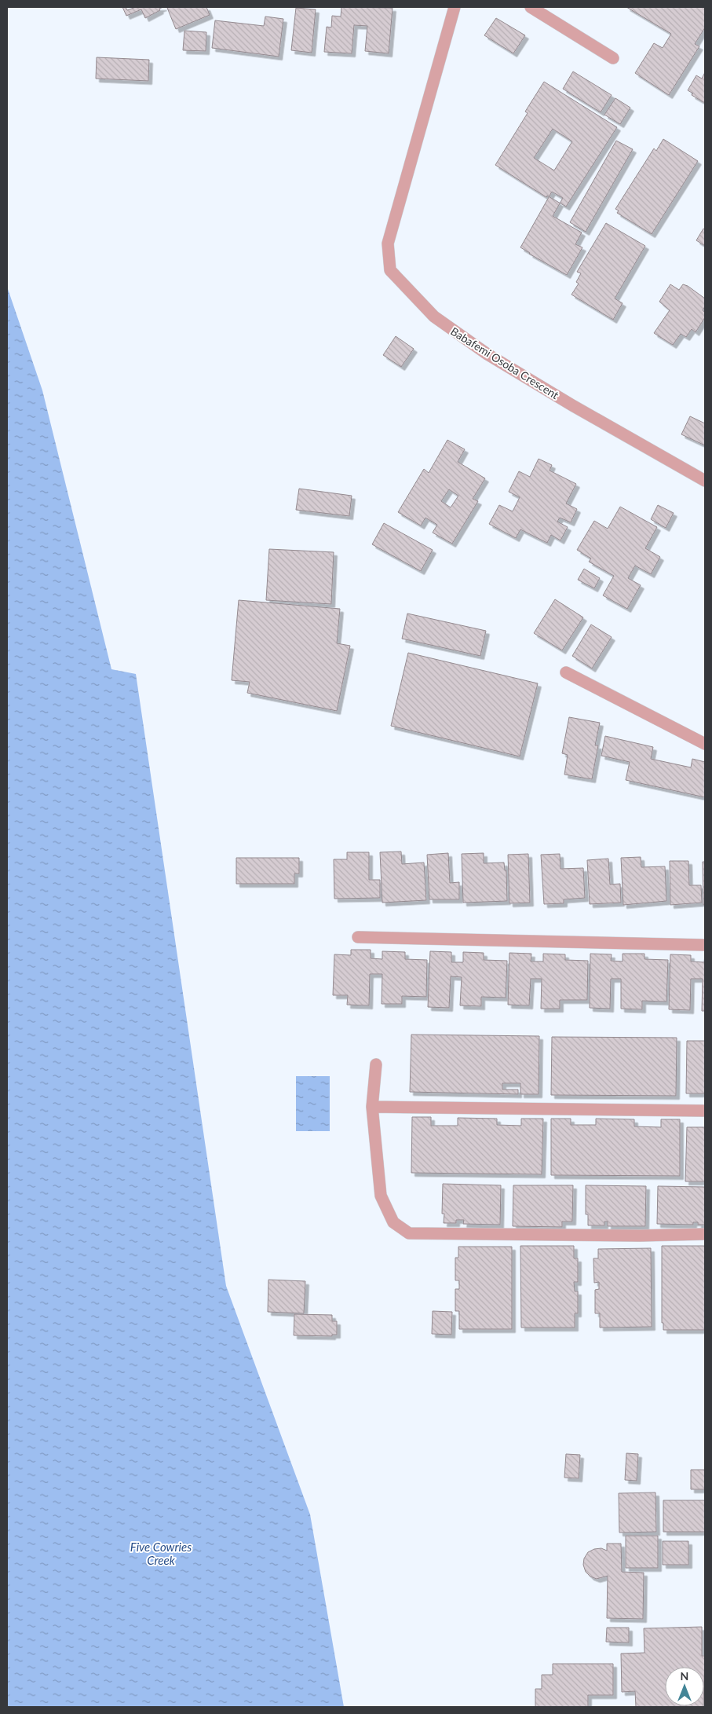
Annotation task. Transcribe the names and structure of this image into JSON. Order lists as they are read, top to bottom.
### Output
{
  "streets": {
    "street": ["Babafemi Osoba Crescent"]
  },
  "water": ["Five Cowries Creek"],
  "north": "top"
}
